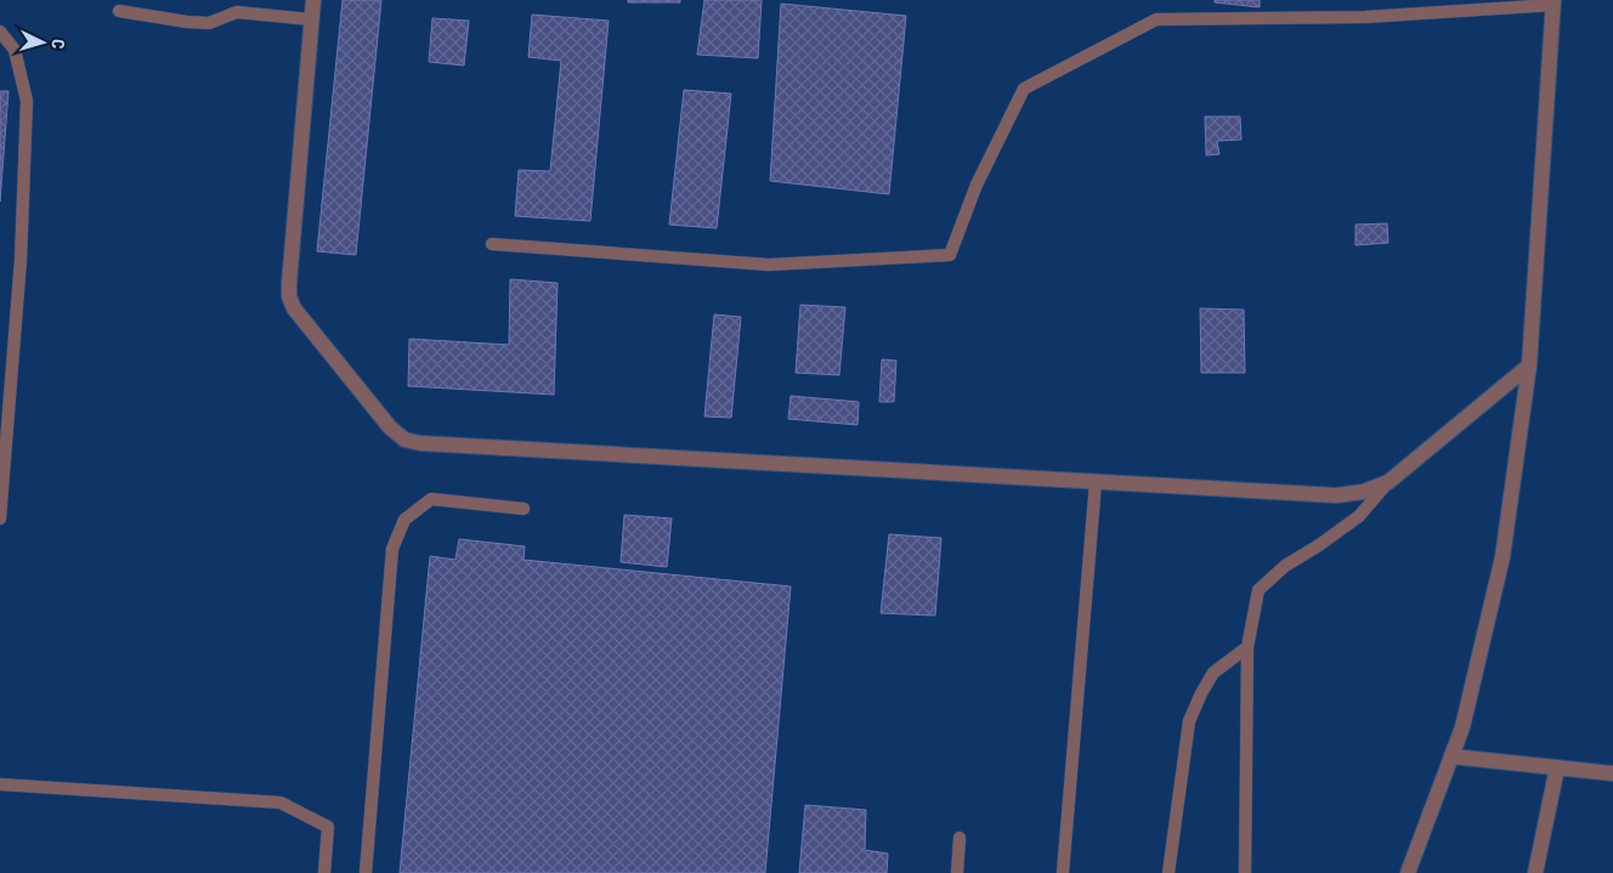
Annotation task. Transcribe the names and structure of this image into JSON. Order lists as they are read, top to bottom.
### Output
{
  "north": "right"
}
